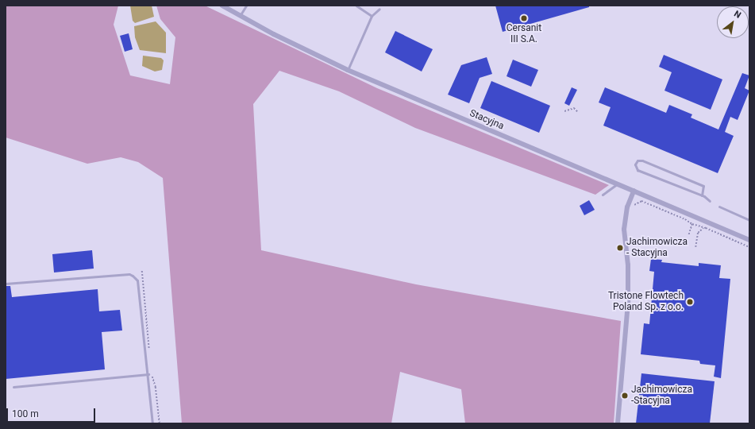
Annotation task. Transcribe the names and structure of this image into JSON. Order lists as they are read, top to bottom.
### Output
{
  "streets": {
    "street": ["Stacyjna"]
  },
  "places": [
    "Cersanit III S.A.",
    "Jachimowicza - Stacyjna",
    "Tristone Flowtech Poland Sp. z o.o.",
    "Jachimowicza -Stacyjna"
  ],
  "scale_bar": "100 m",
  "north": "top right"
}
